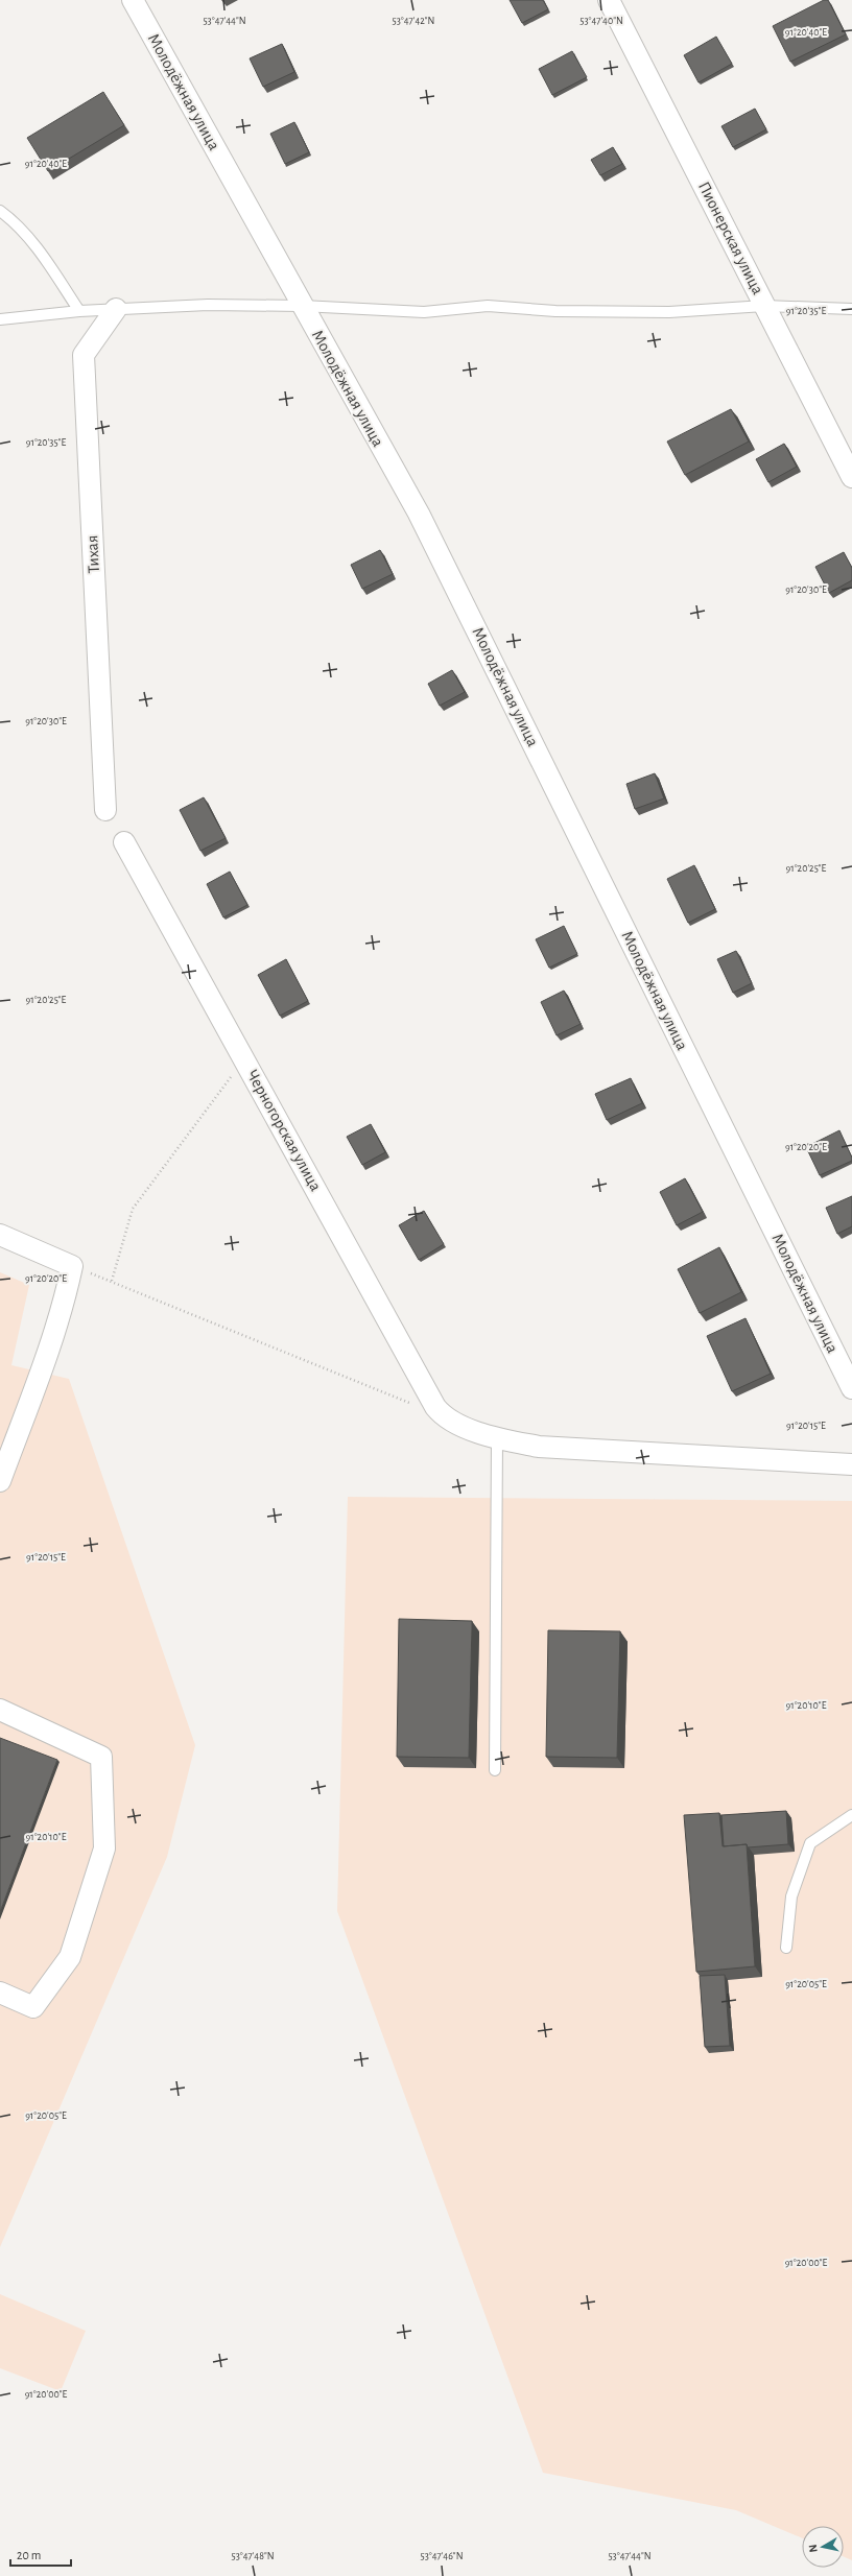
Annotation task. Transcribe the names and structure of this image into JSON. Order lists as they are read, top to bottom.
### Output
{
  "streets": {
    "street": [
      "Молодёжная улица",
      "Пионерская улица",
      "Тихая",
      "Черногорская улица"
    ]
  },
  "scale_bar": "20 m",
  "north": "left",
  "coordinates": [
    "53°47'40\"N",
    "53°47'44\"N",
    "53°47'42\"N",
    "91°20'40\"E",
    "91°20'35\"E",
    "91°20'30\"E",
    "91°20'25\"E",
    "91°20'20\"E",
    "91°20'15\"E",
    "91°20'10\"E",
    "91°20'05\"E",
    "91°20'00\"E",
    "53°47'48\"N",
    "53°47'46\"N"
  ]
}
